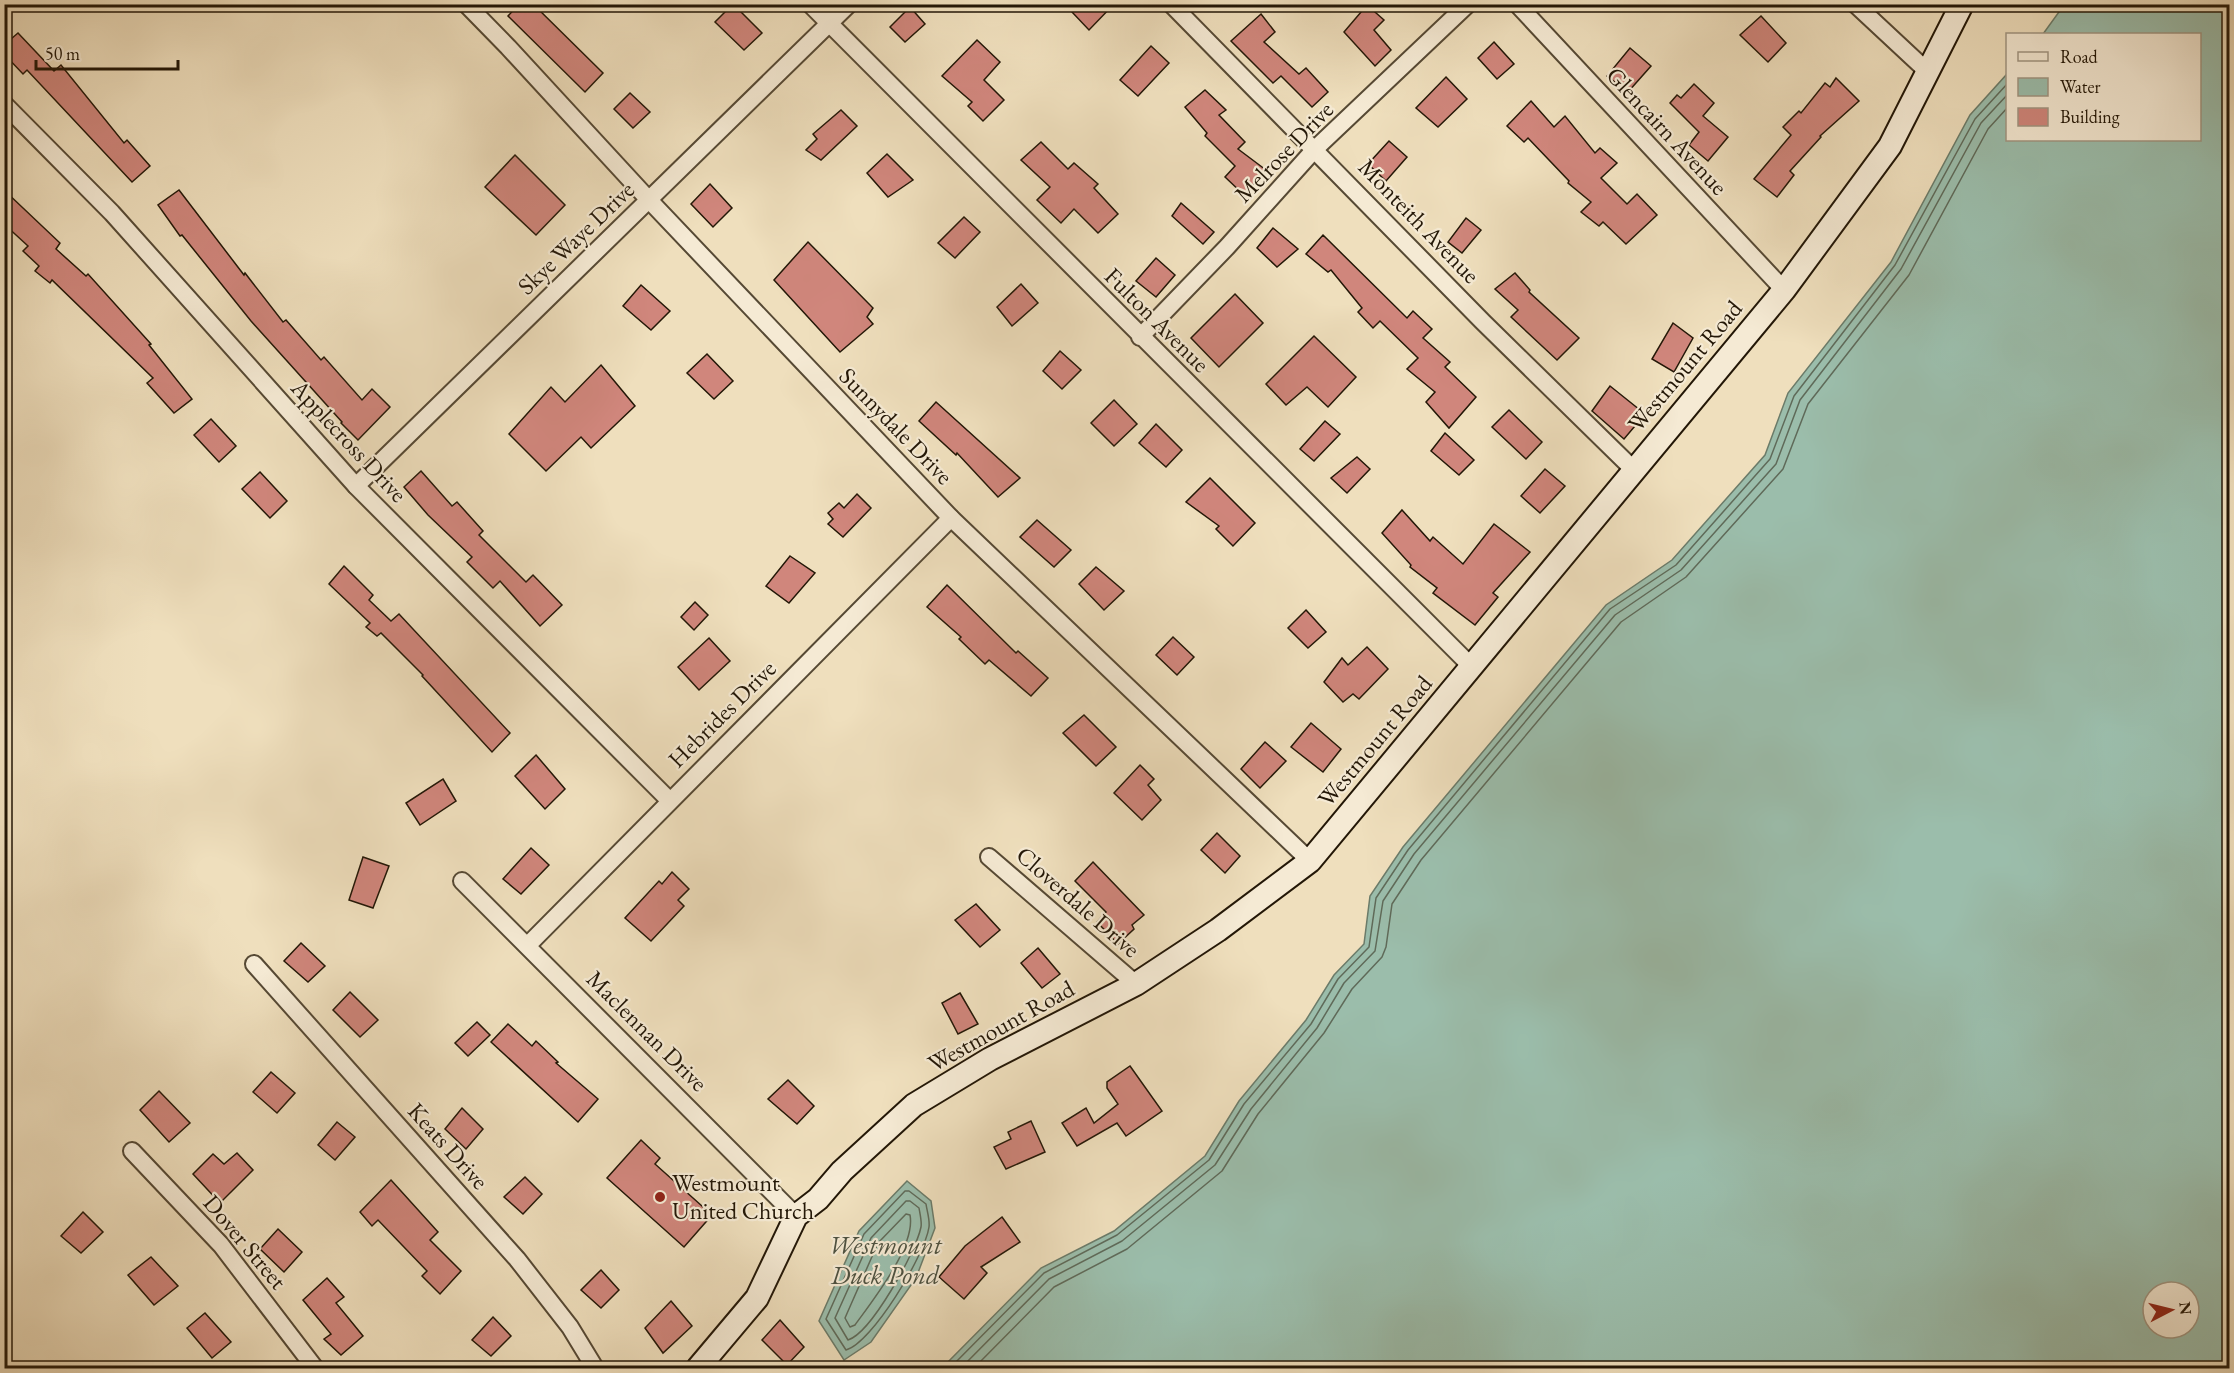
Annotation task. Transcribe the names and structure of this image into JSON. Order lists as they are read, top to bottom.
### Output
{
  "streets": {
    "main road": ["Westmount Road"],
    "street": [
      "Glencairn Avenue",
      "Melrose Drive",
      "Monteith Avenue",
      "Skye Waye Drive",
      "Fulton Avenue",
      "Sunnydale Drive",
      "Applecross Drive",
      "Hebrides Drive",
      "Cloverdale Drive",
      "Maclennan Drive",
      "Keats Drive",
      "Dover Street"
    ]
  },
  "crossings": [
    ["Glencairn Avenue", "Westmount Road"],
    ["Melrose Drive", "Monteith Avenue"],
    ["Melrose Drive", "Fulton Avenue"],
    ["Monteith Avenue", "Westmount Road"],
    ["Skye Waye Drive", "Fulton Avenue"],
    ["Skye Waye Drive", "Sunnydale Drive"],
    ["Skye Waye Drive", "Applecross Drive"],
    ["Fulton Avenue", "Westmount Road"],
    ["Westmount Road", "Sunnydale Drive"],
    ["Westmount Road", "Cloverdale Drive"],
    ["Westmount Road", "Maclennan Drive"],
    ["Sunnydale Drive", "Hebrides Drive"],
    ["Applecross Drive", "Hebrides Drive"],
    ["Hebrides Drive", "Maclennan Drive"]
  ],
  "water": ["Westmount Duck Pond"],
  "places": ["Westmount United Church"],
  "legend": ["Road", "Water", "Building"],
  "scale_bar": "50 m",
  "north": "right"
}
